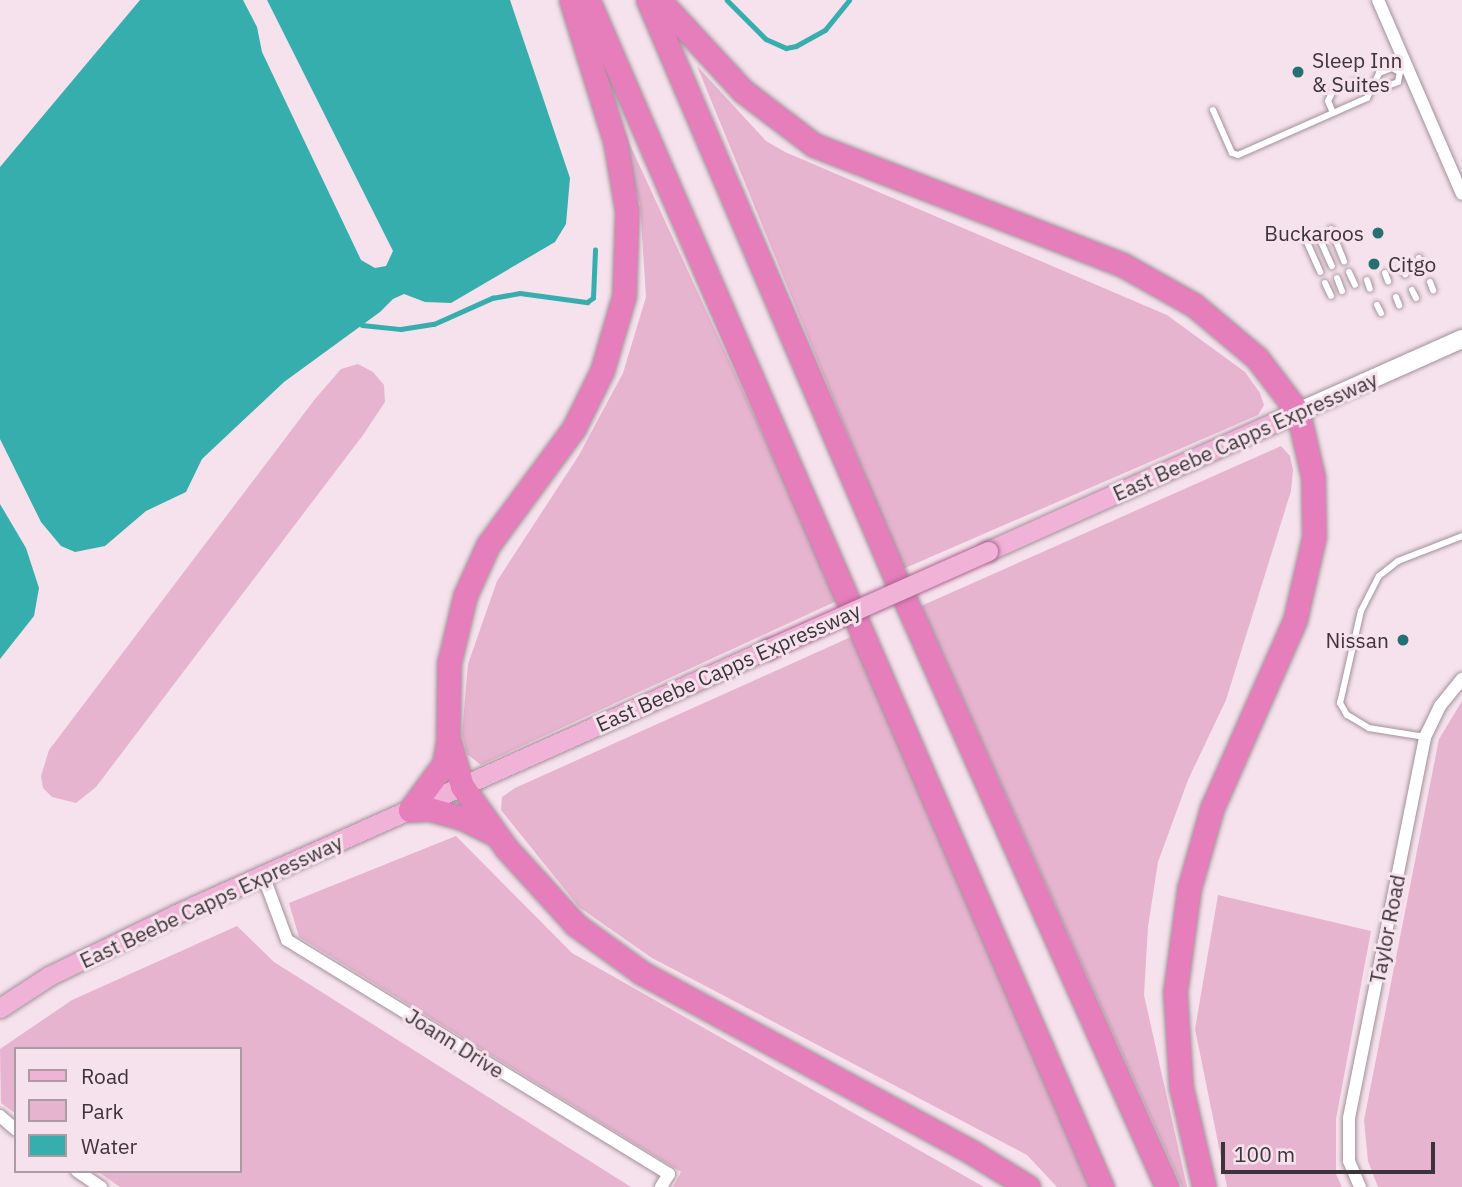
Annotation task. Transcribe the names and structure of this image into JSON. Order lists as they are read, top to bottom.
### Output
{
  "streets": {
    "main road": ["East Beebe Capps Expressway"],
    "street": ["Taylor Road", "Joann Drive"]
  },
  "crossings": [
    ["East Beebe Capps Expressway", "Joann Drive"]
  ],
  "places": [
    "Sleep Inn & Suites",
    "Buckaroos",
    "Citgo",
    "Nissan"
  ],
  "legend": ["Road", "Park", "Water"],
  "scale_bar": "100 m"
}
